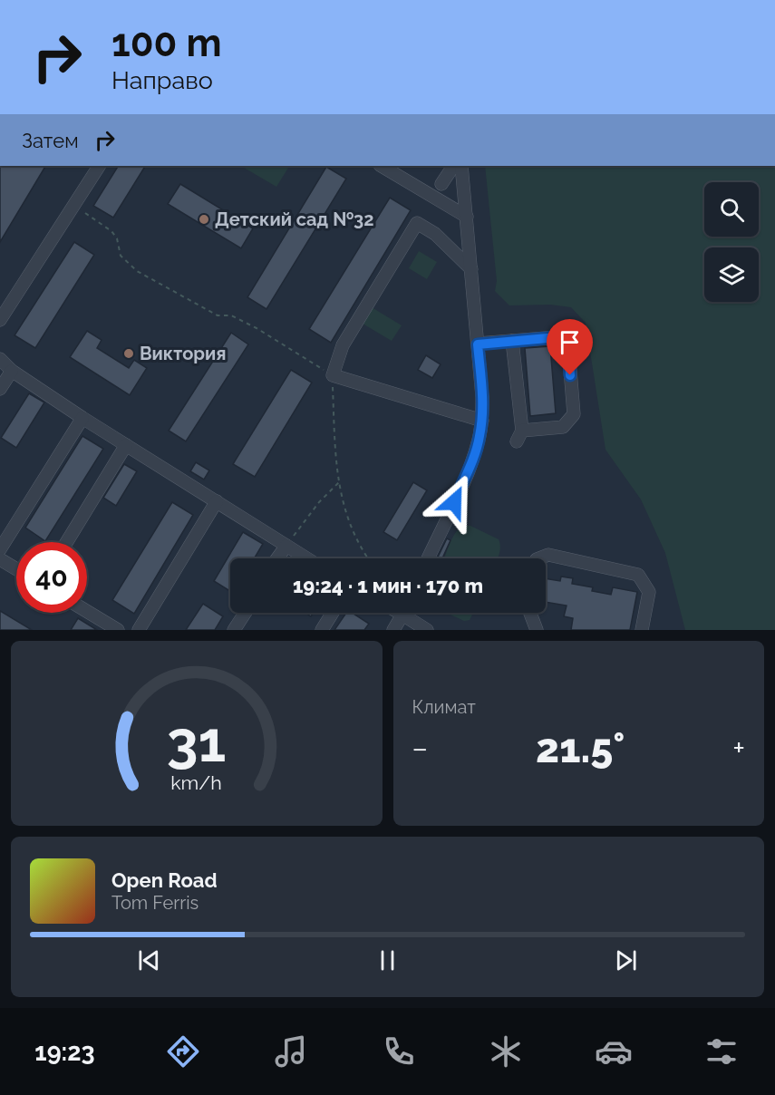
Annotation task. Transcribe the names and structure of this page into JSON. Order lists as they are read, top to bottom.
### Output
{
  "places": ["Детский сад №32", "Виктория"],
  "page": {
    "turn": ["100 m", "Направо"],
    "then": "Затем",
    "limit": "40",
    "trip": "19:24 · 1 мин · 170 m",
    "tile": "Климат",
    "heat": ["−", "21.5°", "+"],
    "song": ["Open Road", "Tom Ferris"],
    "tabs": "19:23",
    "gauge": ["31", "km/h"]
  }
}
